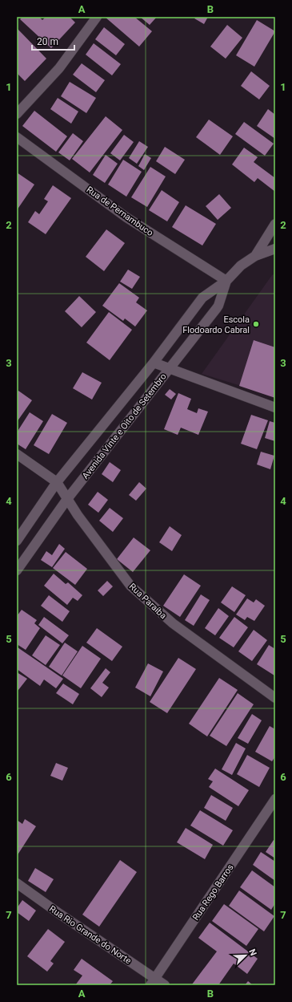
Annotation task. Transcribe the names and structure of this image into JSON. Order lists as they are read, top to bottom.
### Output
{
  "streets": {
    "street": [
      "Rua de Pernambuco",
      "Avenida Vinte e Oito de Setembro",
      "Rua Paraíba",
      "Rua Rego Barros",
      "Rua Rio Grande do Norte"
    ]
  },
  "crossings": [
    ["Rua de Pernambuco", "Avenida Vinte e Oito de Setembro"],
    ["Avenida Vinte e Oito de Setembro", "Rua Paraíba"],
    ["Rua Rego Barros", "Rua Rio Grande do Norte"]
  ],
  "places": ["Escola Flodoardo Cabral"],
  "scale_bar": "20 m",
  "north": "top right",
  "grid": {
    "columns": ["A", "B"],
    "rows": [
      "1",
      "2",
      "3",
      "4",
      "5",
      "6",
      "7"
    ]
  }
}
